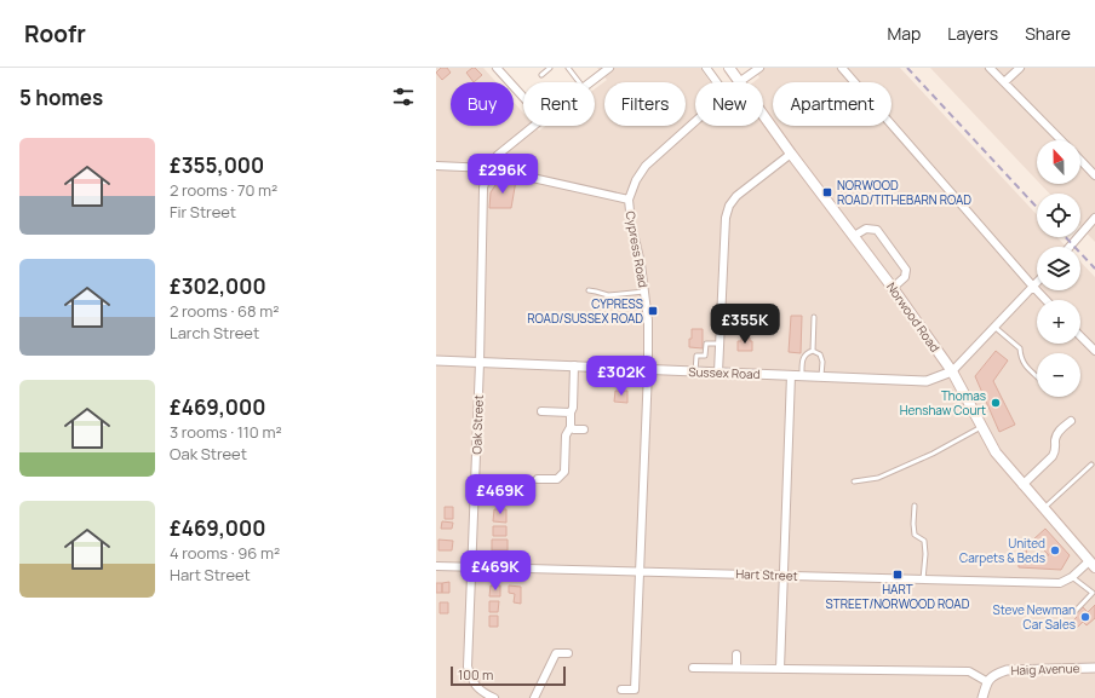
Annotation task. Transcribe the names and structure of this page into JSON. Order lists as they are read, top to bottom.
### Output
{
  "streets": {
    "main road": ["Norwood Road"],
    "street": [
      "Cypress Road",
      "Sussex Road",
      "Oak Street",
      "Hart Street",
      "Haig Avenue"
    ]
  },
  "crossings": [
    ["Cypress Road", "Norwood Road"],
    ["Cypress Road", "Sussex Road"],
    ["Cypress Road", "Hart Street"],
    ["Norwood Road", "Sussex Road"],
    ["Sussex Road", "Oak Street"],
    ["Oak Street", "Hart Street"]
  ],
  "places": {
    "transit": ["NORWOOD ROAD/TITHEBARN ROAD", "CYPRESS ROAD/SUSSEX ROAD", "HART STREET/NORWOOD ROAD"],
    "other": ["Thomas Henshaw Court", "United Carpets & Beds", "Steve Newman Car Sales"]
  },
  "scale_bar": "100 m",
  "north": "top",
  "page": {
    "header": "Roofr",
    "nav": ["Map", "Layers", "Share"],
    "heading": "5 homes",
    "chip": [
      "Buy",
      "Rent",
      "Filters",
      "New",
      "Apartment"
    ],
    "list": [
      {
        "name": "£355,000",
        "note": "2 rooms · 70 m² · Fir Street"
      },
      {
        "name": "£302,000",
        "note": "2 rooms · 68 m² · Larch Street"
      },
      {
        "name": "£469,000",
        "note": "3 rooms · 110 m² · Oak Street"
      },
      {
        "name": "£469,000",
        "note": "4 rooms · 96 m² · Hart Street"
      }
    ],
    "map_buttons": ["+", "−"],
    "price": [
      "£296K",
      "£355K",
      "£302K",
      "£469K",
      "£469K"
    ],
    "scale": "100 m"
  }
}
